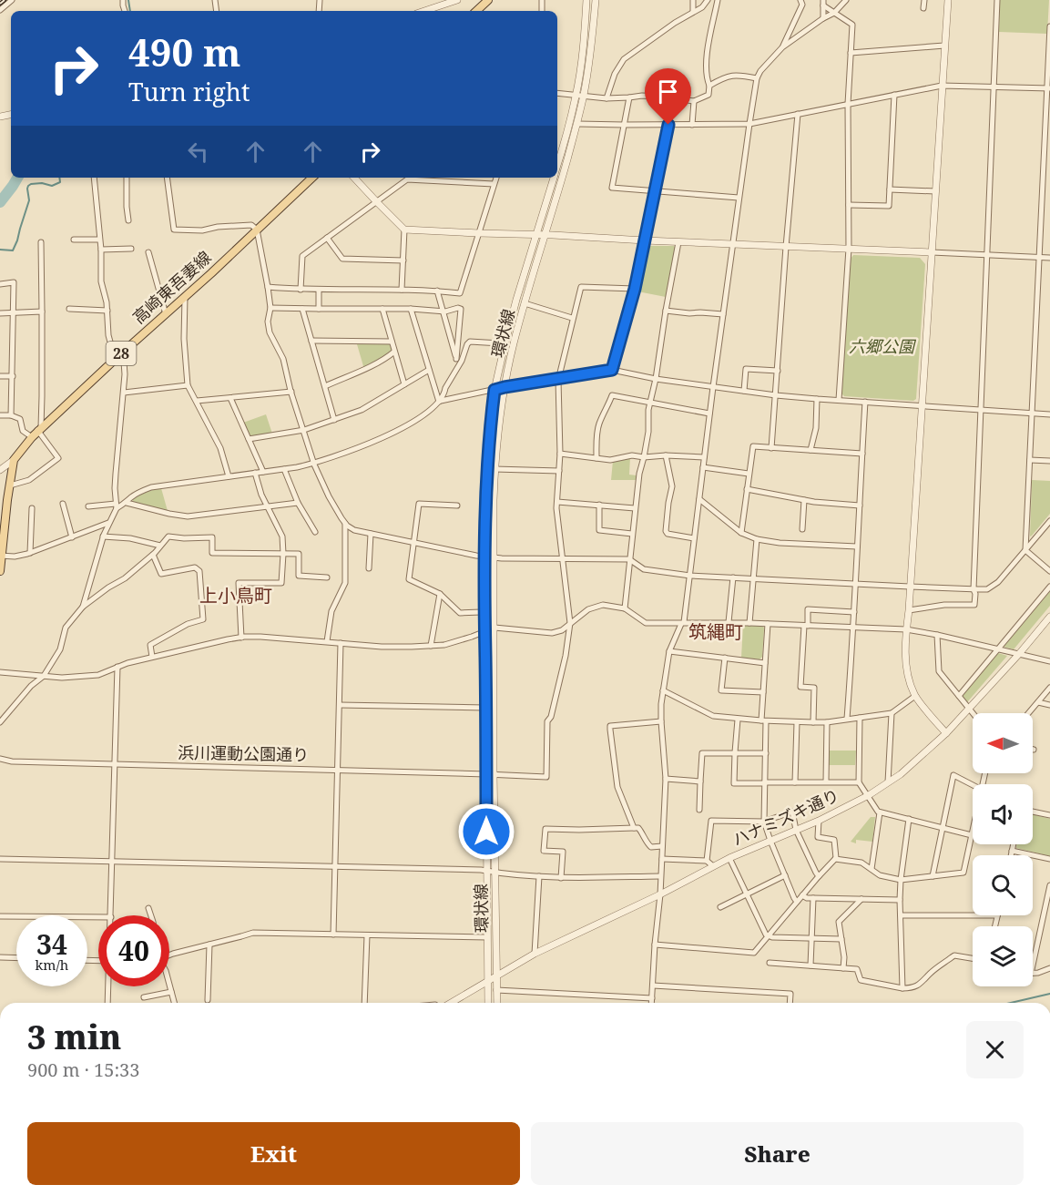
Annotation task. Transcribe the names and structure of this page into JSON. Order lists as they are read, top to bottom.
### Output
{
  "streets": {
    "main road": ["高崎東吾妻線", "28"],
    "street": ["環状線", "浜川運動公園通り", "ハナミズキ通り"]
  },
  "crossings": [
    ["環状線", "浜川運動公園通り"],
    ["環状線", "ハナミズキ通り"]
  ],
  "districts": ["上小鳥町", "筑縄町"],
  "parks": ["六郷公園"],
  "north": "left",
  "page": {
    "turn": ["490 m", "Turn right"],
    "speed": "34 km/h",
    "limit": "40",
    "heading": ["3 min", "900 m · 15:33"],
    "buttons": ["Exit", "Share"]
  }
}
